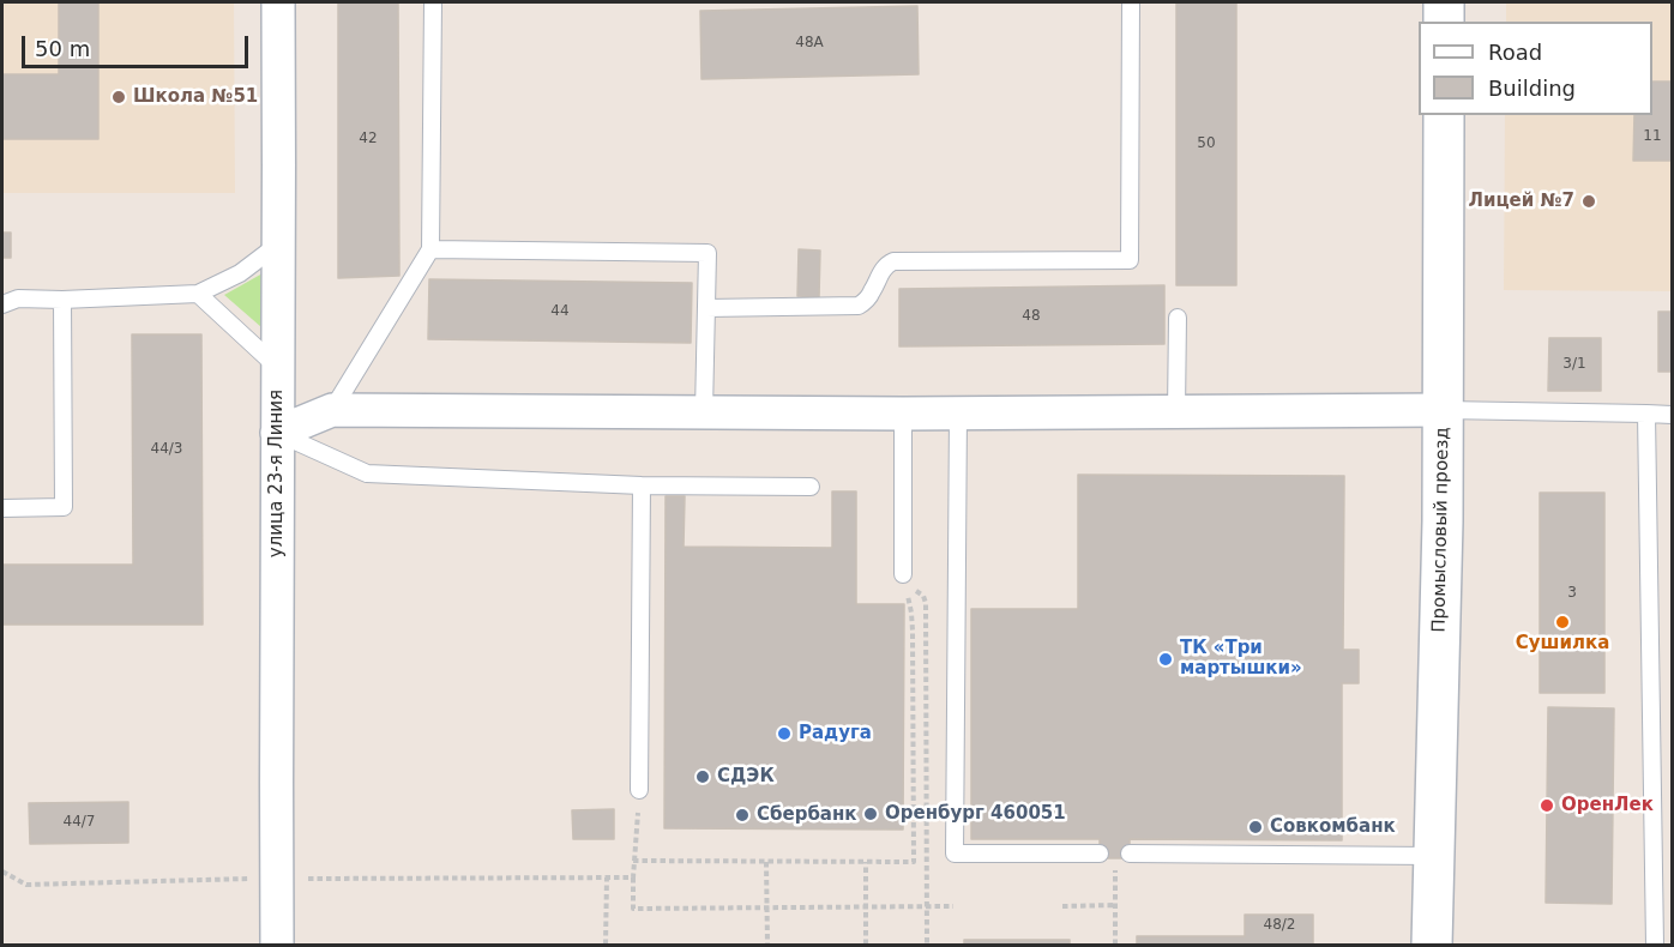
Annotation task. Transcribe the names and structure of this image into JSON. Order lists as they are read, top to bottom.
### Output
{
  "streets": {
    "street": ["улица 23-я Линия", "Промысловый проезд"]
  },
  "places": [
    "Школа №51",
    "Лицей №7",
    "Сушилка",
    "ТК «Три мартышки»",
    "Радуга",
    "СДЭК",
    "ОренЛек",
    "Оренбург 460051",
    "Сбербанк",
    "Совкомбанк"
  ],
  "house_numbers": [
    "48А",
    "11",
    "42",
    "50",
    "44",
    "48",
    "3/1",
    "44/3",
    "3",
    "44/7",
    "48/2"
  ],
  "legend": ["Road", "Building"],
  "scale_bar": "50 m"
}
